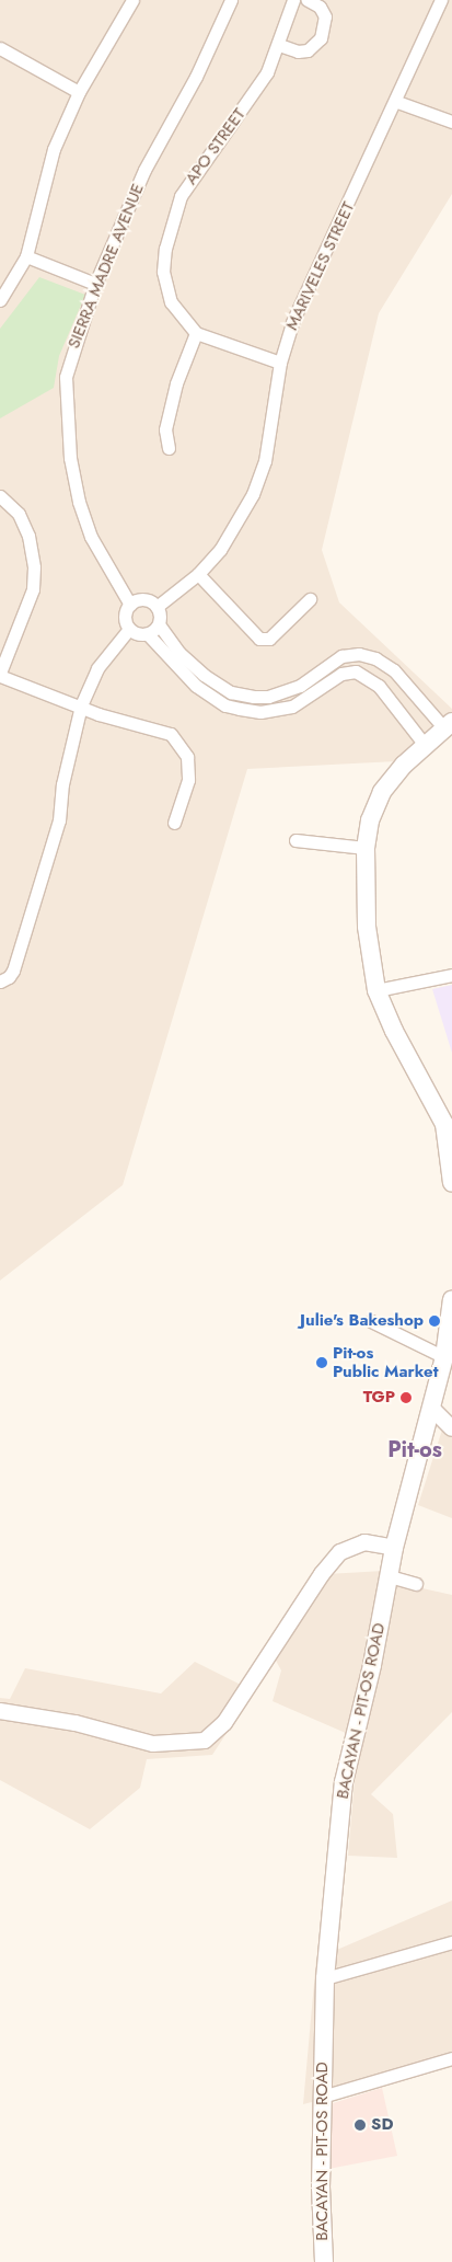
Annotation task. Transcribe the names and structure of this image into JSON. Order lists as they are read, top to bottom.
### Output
{
  "streets": {
    "main road": ["BACAYAN - PIT-OS ROAD"],
    "street": ["APO STREET", "SIERRA MADRE AVENUE", "MARIVELES STREET"]
  },
  "crossings": [
    ["SIERRA MADRE AVENUE", "MARIVELES STREET"]
  ],
  "districts": ["Pit-os"],
  "places": [
    "Julie's Bakeshop",
    "Pit-os Public Market",
    "TGP",
    "SD"
  ]
}
